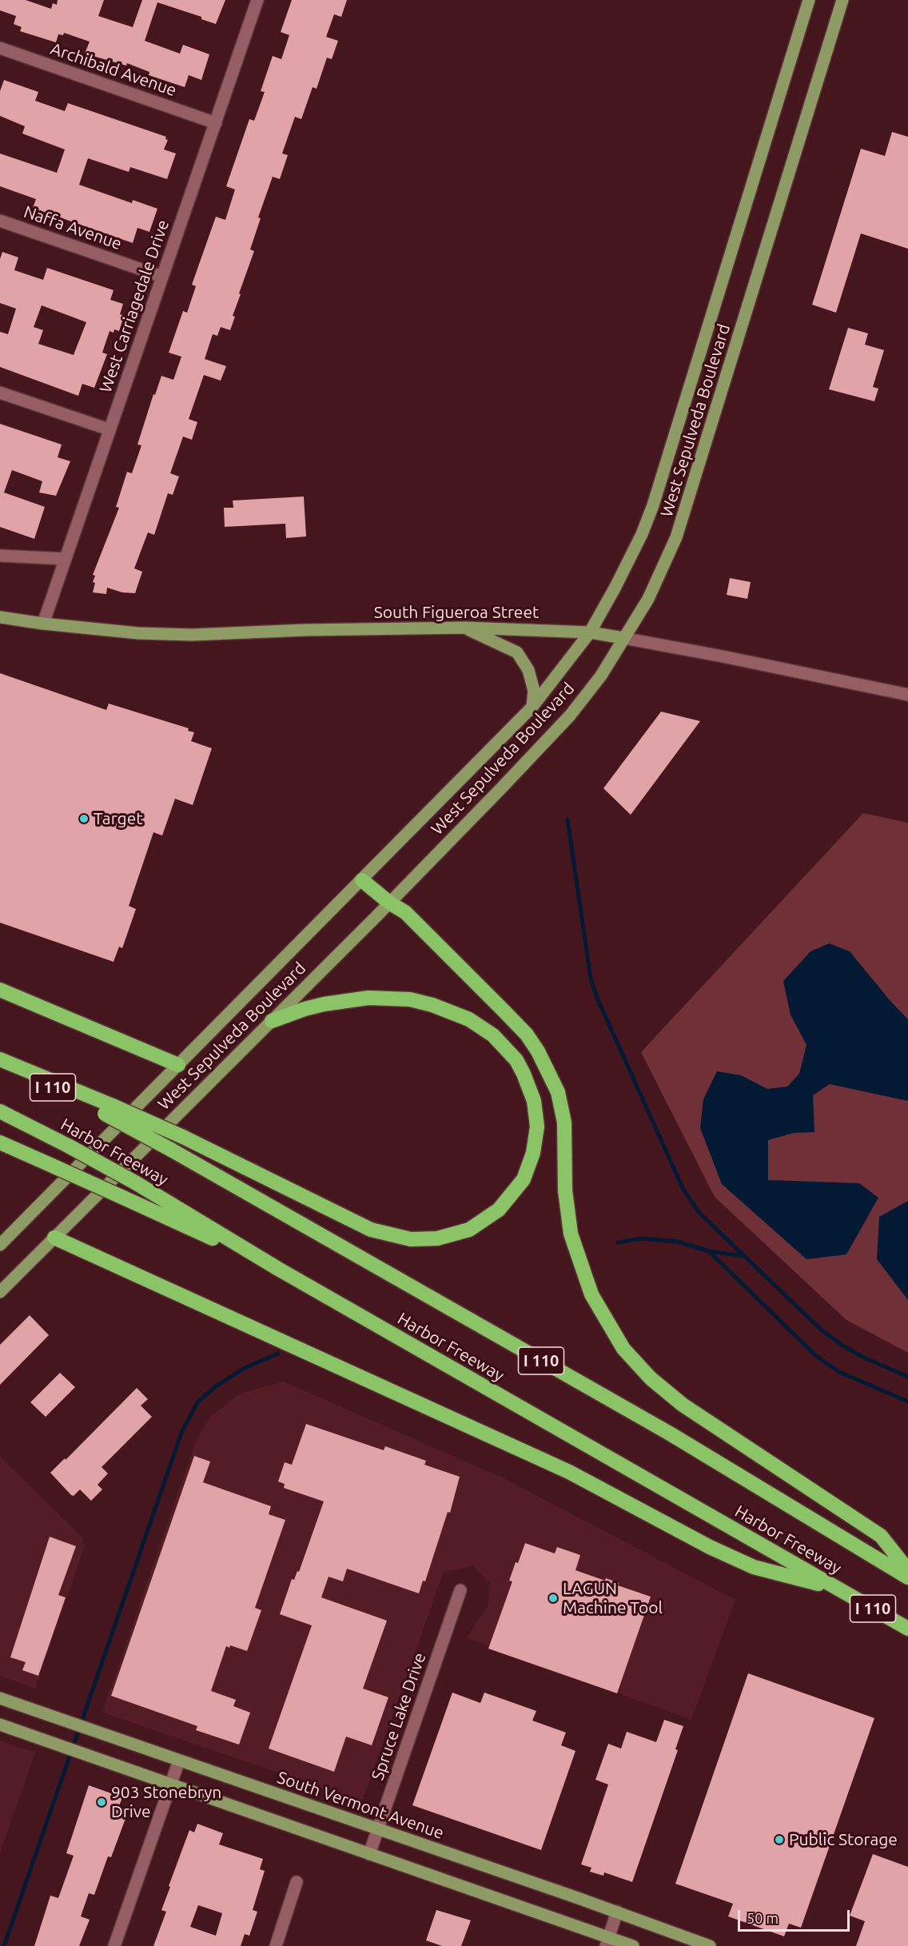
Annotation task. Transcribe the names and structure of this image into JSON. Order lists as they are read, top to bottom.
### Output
{
  "streets": {
    "highway": ["I 110", "Harbor Freeway"],
    "main road": ["West Sepulveda Boulevard", "South Figueroa Street", "South Vermont Avenue"],
    "street": [
      "Archibald Avenue",
      "Naffa Avenue",
      "West Carriagedale Drive",
      "Spruce Lake Drive"
    ]
  },
  "crossings": [
    ["Archibald Avenue", "West Carriagedale Drive"],
    ["Naffa Avenue", "West Carriagedale Drive"],
    ["West Carriagedale Drive", "South Figueroa Street"],
    ["West Sepulveda Boulevard", "South Figueroa Street"],
    ["Spruce Lake Drive", "South Vermont Avenue"]
  ],
  "places": [
    "Target",
    "LAGUN Machine Tool",
    "903 Stonebryn Drive",
    "Public Storage"
  ],
  "scale_bar": "50 m"
}
